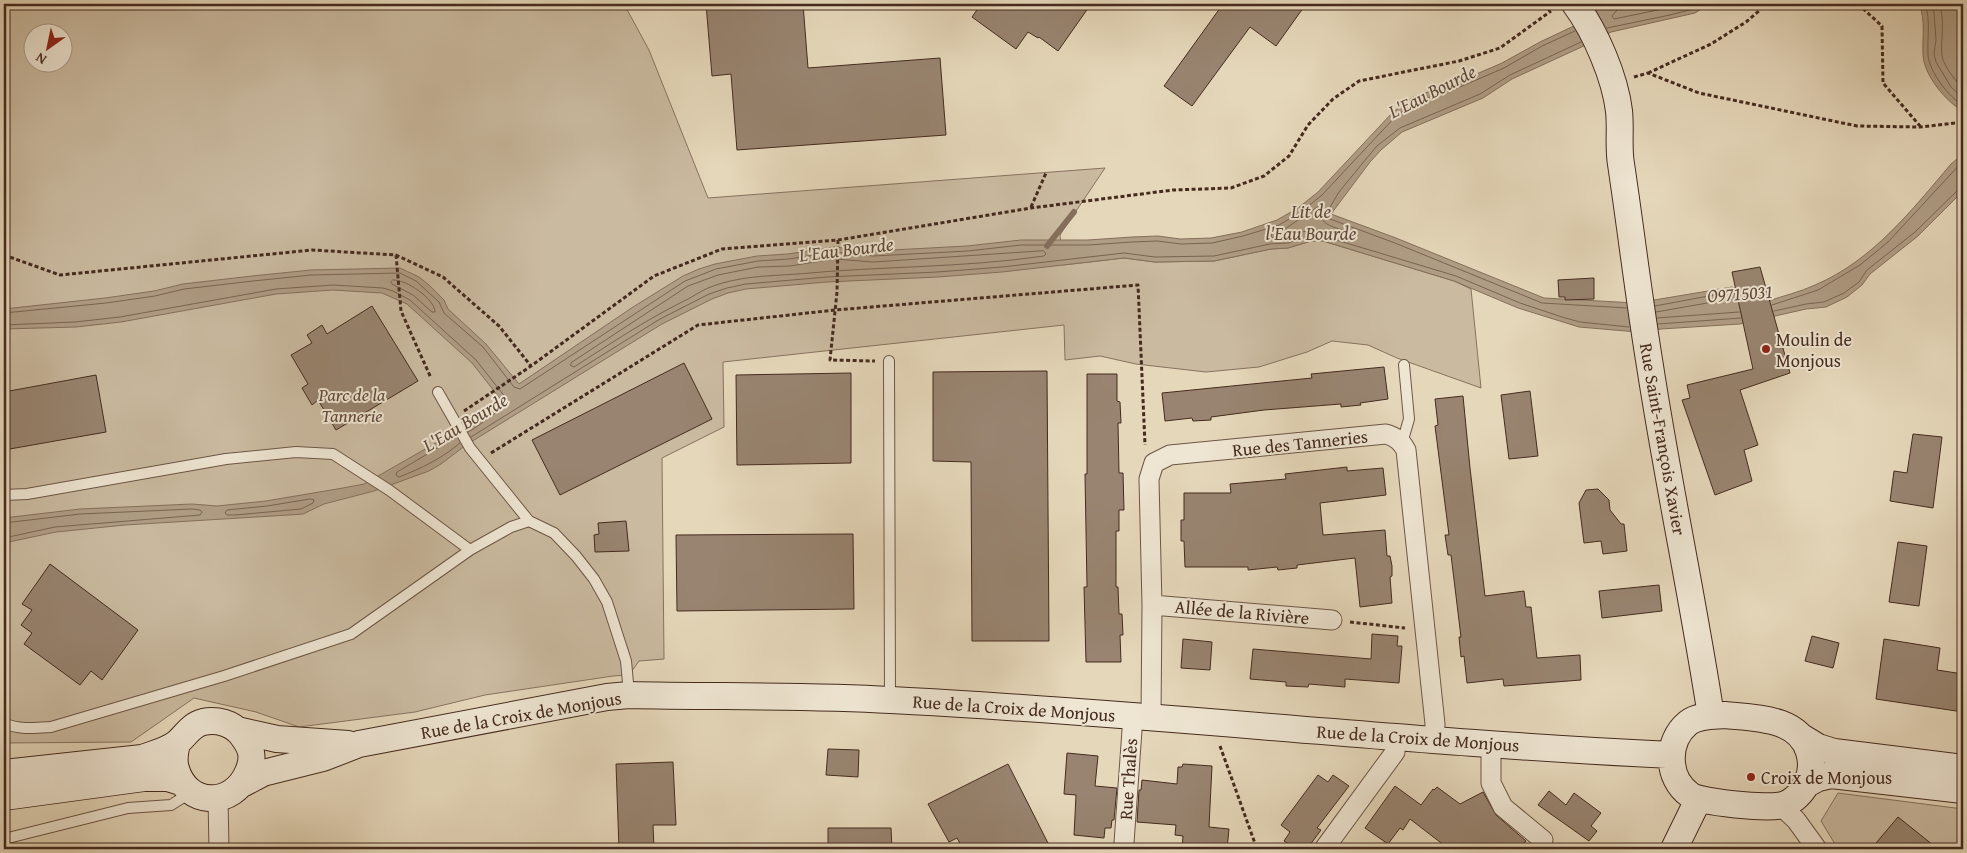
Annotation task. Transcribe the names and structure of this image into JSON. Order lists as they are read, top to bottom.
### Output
{
  "streets": {
    "main road": ["Rue Saint-François Xavier", "Rue de la Croix de Monjous"],
    "street": ["Rue des Tanneries", "Allée de la Rivière", "Rue Thalès"]
  },
  "crossings": [
    ["Rue Saint-François Xavier", "Rue de la Croix de Monjous"],
    ["Rue de la Croix de Monjous", "Rue Thalès"]
  ],
  "water": ["L'Eau Bourde", "Lit de l'Eau Bourde", "O9715031"],
  "parks": ["Parc de la Tannerie"],
  "places": ["Moulin de Monjous", "Croix de Monjous"],
  "north": "bottom left"
}
